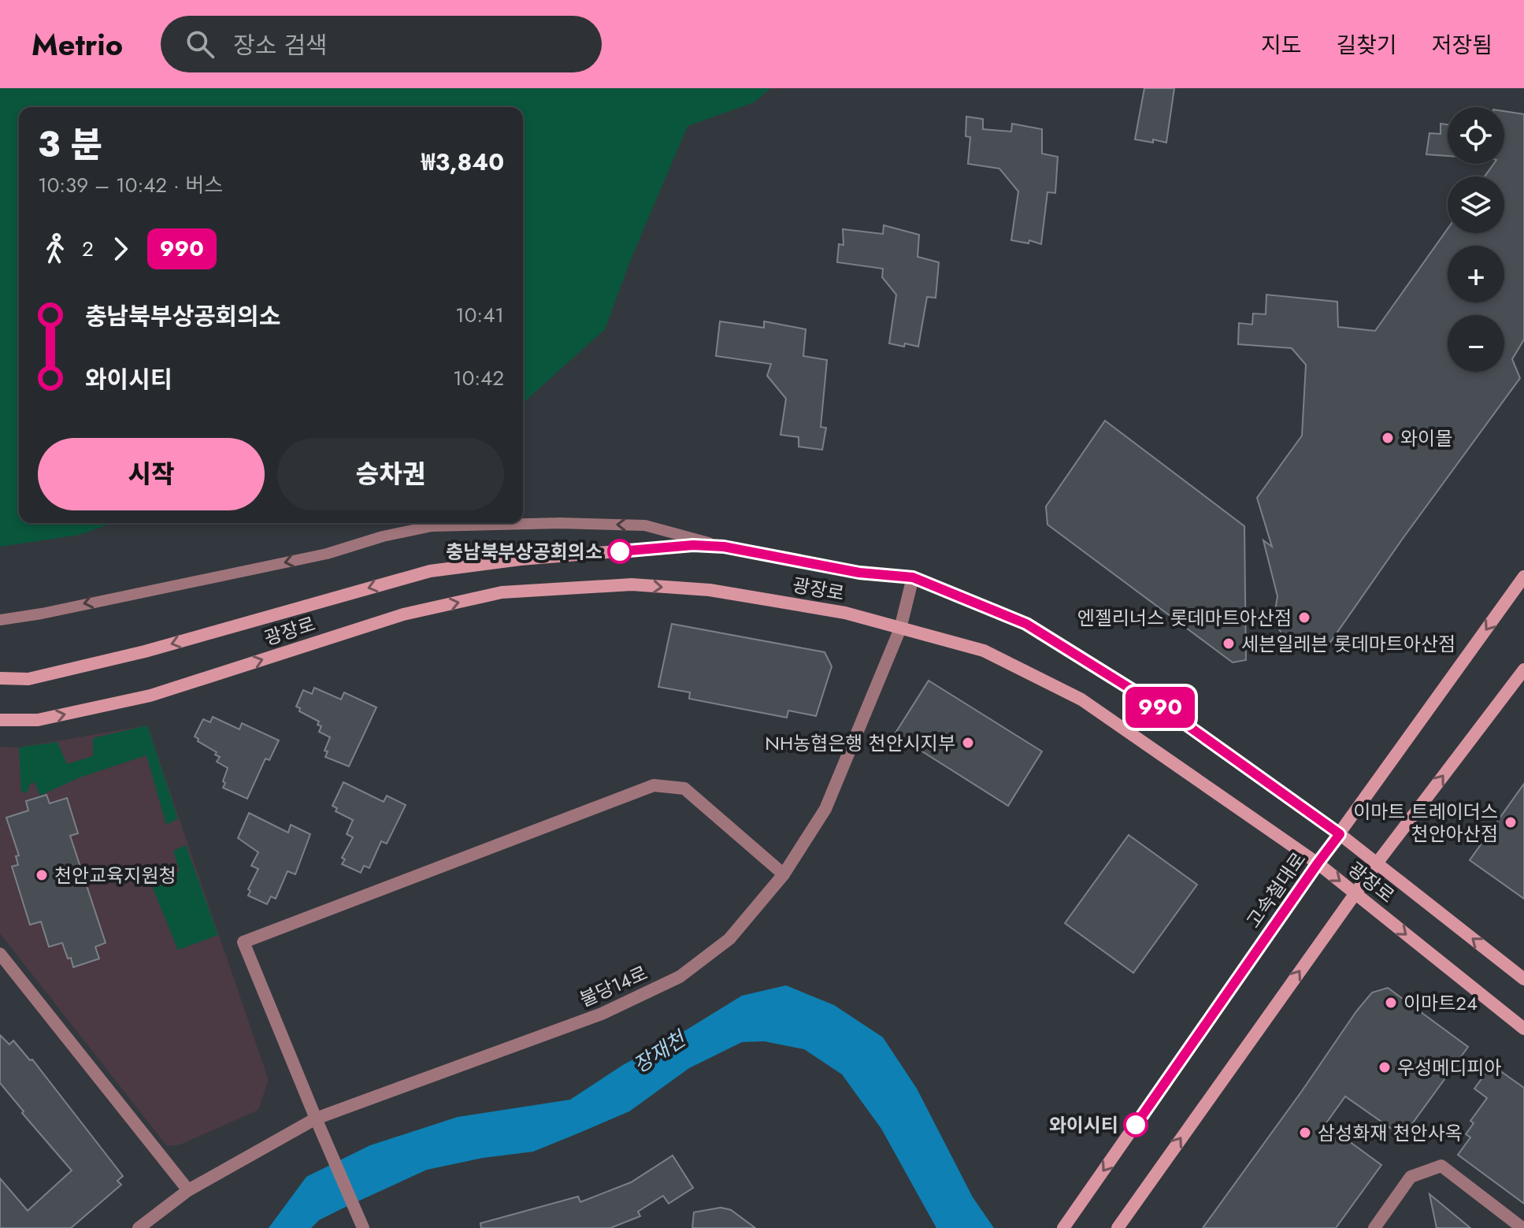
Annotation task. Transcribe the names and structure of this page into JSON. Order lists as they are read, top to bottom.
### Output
{
  "streets": {
    "main road": ["광장로", "고속철대로"],
    "street": ["불당14로"]
  },
  "crossings": [
    ["광장로", "고속철대로"],
    ["광장로", "불당14로"]
  ],
  "water": ["장재천"],
  "places": [
    "와이몰",
    "충남북부상공회의소",
    "엔젤리너스 롯데마트아산점",
    "세븐일레븐 롯데마트아산점",
    "NH농협은행 천안시지부",
    "이마트 트레이더스 천안아산점",
    "천안교육지원청",
    "이마트24",
    "우성메디피아",
    "와이시티",
    "삼성화재 천안사옥"
  ],
  "lines": ["bus line 990"],
  "page": {
    "header": "Metrio",
    "search": "장소 검색",
    "nav": ["지도", "길찾기", "저장됨"],
    "on_map": "990",
    "map_buttons": ["+", "−"],
    "heading": ["3 분", "10:39 – 10:42 · 버스", "₩3,840"],
    "legs": ["2", "990"],
    "list": [
      {
        "name": "충남북부상공회의소",
        "value": "10:41"
      },
      {
        "name": "와이시티",
        "value": "10:42"
      }
    ],
    "buttons": ["시작", "승차권"]
  }
}
